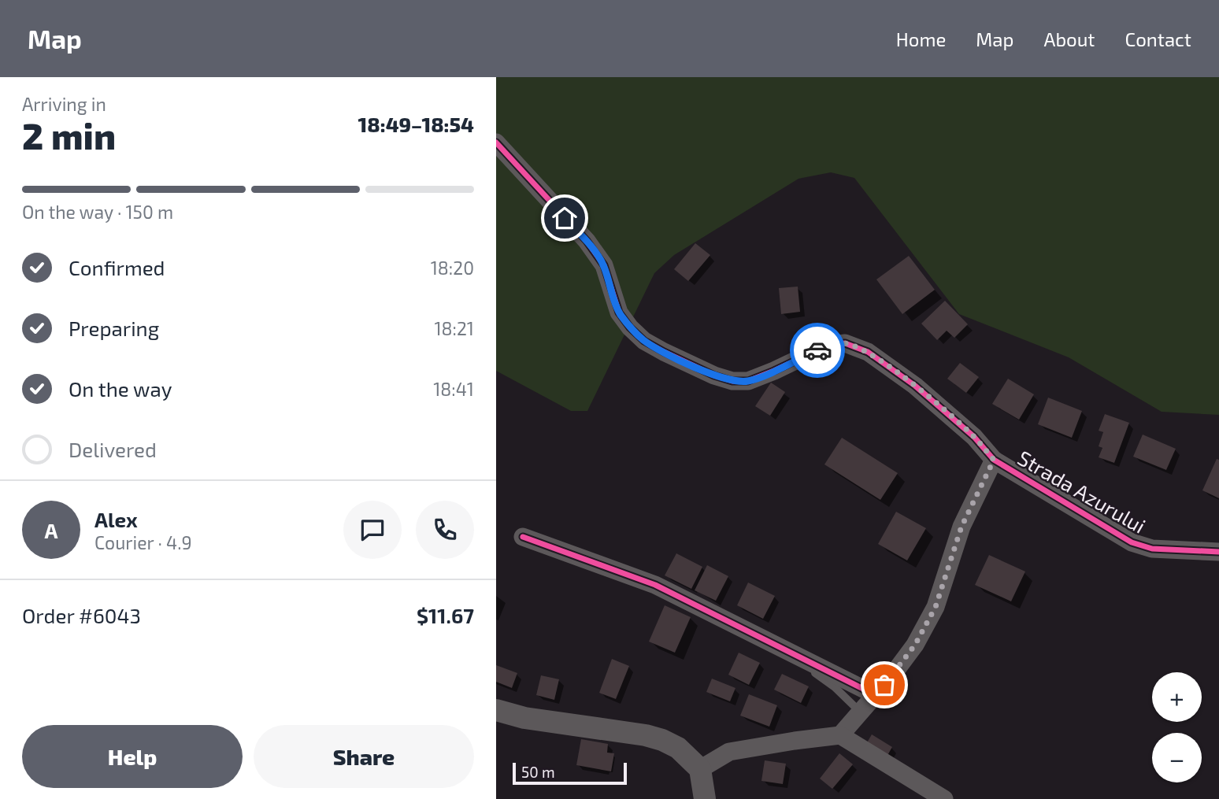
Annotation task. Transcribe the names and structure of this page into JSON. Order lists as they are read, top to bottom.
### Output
{
  "streets": {
    "street": ["Strada Azurului"]
  },
  "scale_bar": "50 m",
  "page": {
    "header": "Map",
    "nav": [
      "Home",
      "Map",
      "About",
      "Contact"
    ],
    "heading": ["2 min", "Arriving in", "18:49–18:54"],
    "panel": [
      "Alex",
      "Courier · 4.9",
      "Order #6043",
      "$11.67"
    ],
    "bar": "On the way · 150 m",
    "list": [
      ["Confirmed", "18:20"],
      ["Preparing", "18:21"],
      ["On the way", "18:41"],
      "Delivered"
    ],
    "round": "A",
    "map_buttons": ["+", "−"],
    "buttons": ["Help", "Share"],
    "scale": "50 m"
  }
}
